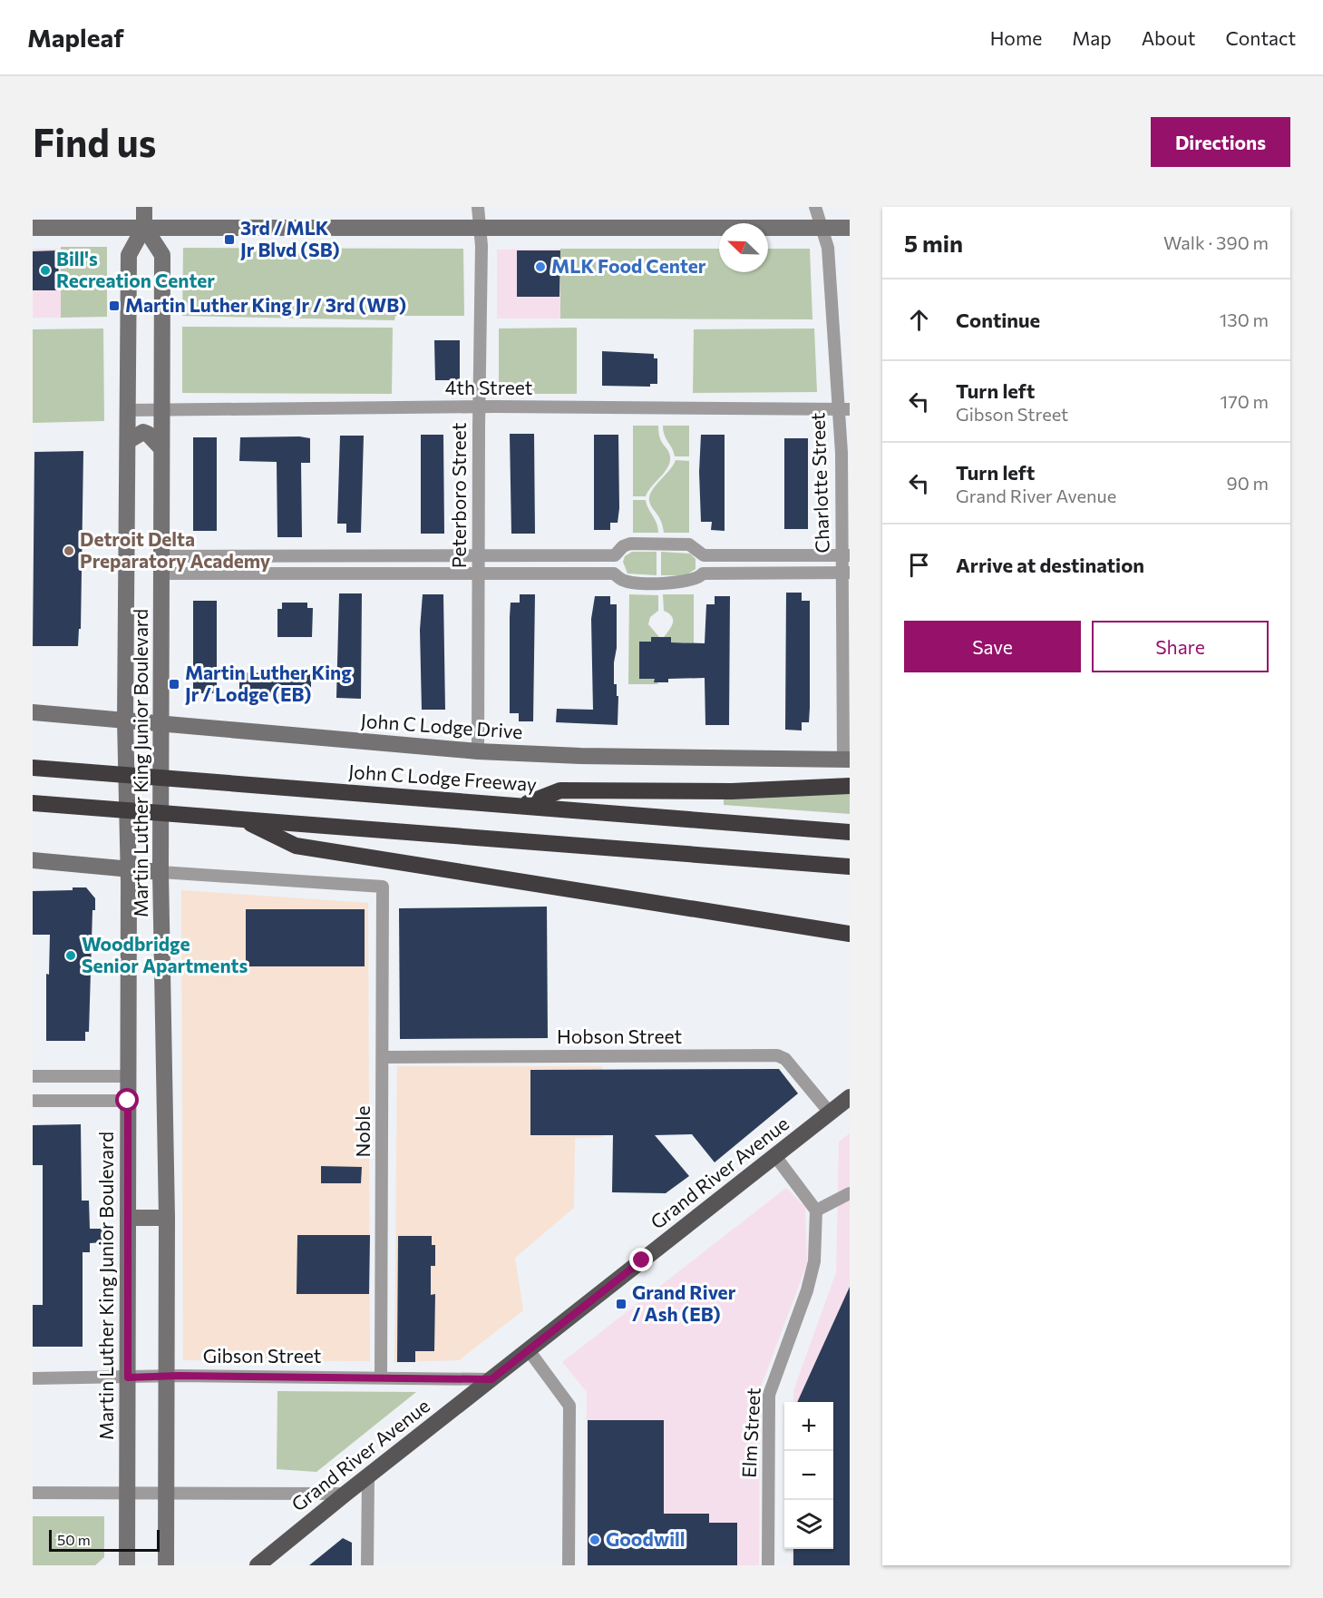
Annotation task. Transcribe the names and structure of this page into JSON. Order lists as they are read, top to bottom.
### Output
{
  "streets": {
    "highway": ["John C Lodge Freeway"],
    "main road": ["John C Lodge Drive", "Martin Luther King Junior Boulevard", "Grand River Avenue"],
    "street": [
      "4th Street",
      "Charlotte Street",
      "Peterboro Street",
      "Hobson Street",
      "Noble",
      "Gibson Street",
      "Elm Street"
    ]
  },
  "crossings": [
    ["4th Street", "Charlotte Street"],
    ["4th Street", "Peterboro Street"],
    ["4th Street", "Martin Luther King Junior Boulevard"],
    ["Charlotte Street", "John C Lodge Drive"],
    ["Peterboro Street", "John C Lodge Drive"],
    ["John C Lodge Drive", "Martin Luther King Junior Boulevard"],
    ["Martin Luther King Junior Boulevard", "Noble"],
    ["Martin Luther King Junior Boulevard", "Gibson Street"],
    ["Hobson Street", "Noble"],
    ["Hobson Street", "Grand River Avenue"],
    ["Noble", "Gibson Street"],
    ["Grand River Avenue", "Gibson Street"]
  ],
  "places": {
    "transit": [
      "3rd / MLK Jr Blvd (SB)",
      "Martin Luther King Jr / 3rd (WB)",
      "Martin Luther King Jr / Lodge (EB)",
      "Grand River / Ash (EB)"
    ],
    "other": [
      "MLK Food Center",
      "Bill's Recreation Center",
      "Detroit Delta Preparatory Academy",
      "Woodbridge Senior Apartments",
      "Goodwill"
    ]
  },
  "scale_bar": "50 m",
  "north": "top left",
  "page": {
    "header": "Mapleaf",
    "nav": [
      "Home",
      "Map",
      "About",
      "Contact"
    ],
    "buttons": [
      "Directions",
      ["Save", "Share"]
    ],
    "title": "Find us",
    "heading": ["5 min", "Walk · 390 m"],
    "list": [
      ["Continue", "130 m"],
      ["Turn left", "Gibson Street", "170 m"],
      ["Turn left", "Grand River Avenue", "90 m"],
      "Arrive at destination"
    ],
    "map_buttons": ["+", "−"],
    "scale": "50 m"
  }
}
